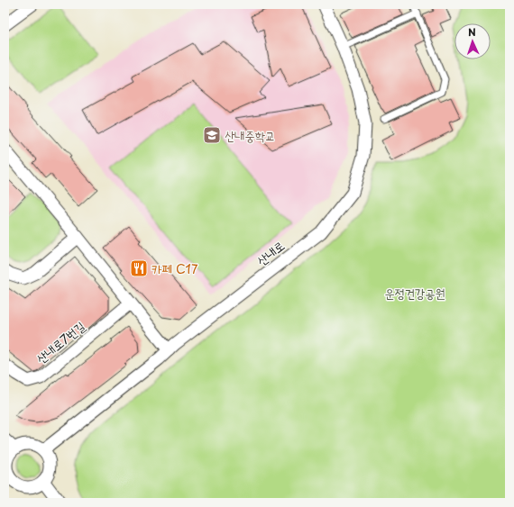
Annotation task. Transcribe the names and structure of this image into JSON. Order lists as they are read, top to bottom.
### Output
{
  "streets": {
    "street": ["산내로", "산내로7번길"]
  },
  "parks": ["운정건강공원"],
  "places": {
    "school or university": ["산내중학교"],
    "restaurant": ["카페 C17"]
  },
  "north": "top"
}
